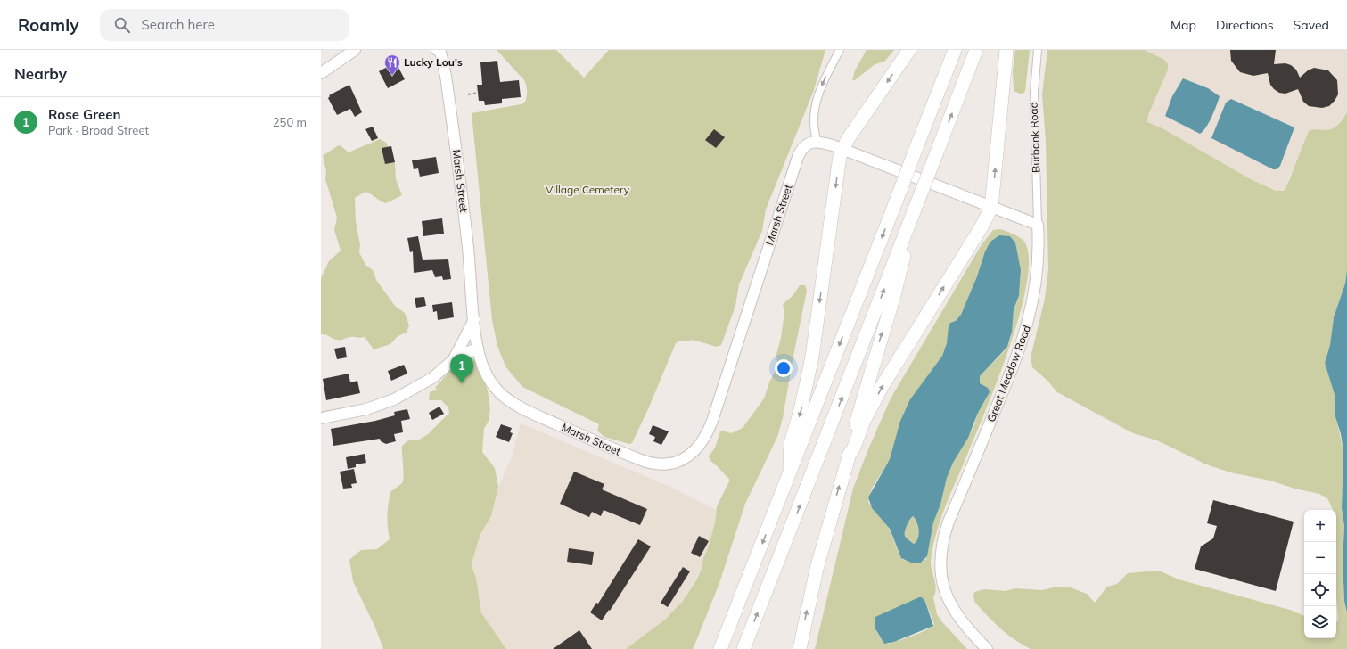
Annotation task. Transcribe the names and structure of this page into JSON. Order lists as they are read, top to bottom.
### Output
{
  "streets": {
    "street": ["Burbank Road", "Marsh Street", "Great Meadow Road"]
  },
  "crossings": [
    ["Burbank Road", "Great Meadow Road"]
  ],
  "parks": ["Village Cemetery"],
  "places": {
    "restaurant": ["Lucky Lou's"]
  },
  "page": {
    "header": "Roamly",
    "search": "Search here",
    "nav": ["Map", "Directions", "Saved"],
    "heading": "Nearby",
    "list": [
      {
        "mark": "1",
        "name": "Rose Green",
        "note": "Park · Broad Street",
        "value": "250 m"
      }
    ],
    "pins": "1",
    "map_buttons": ["+", "−"]
  }
}
